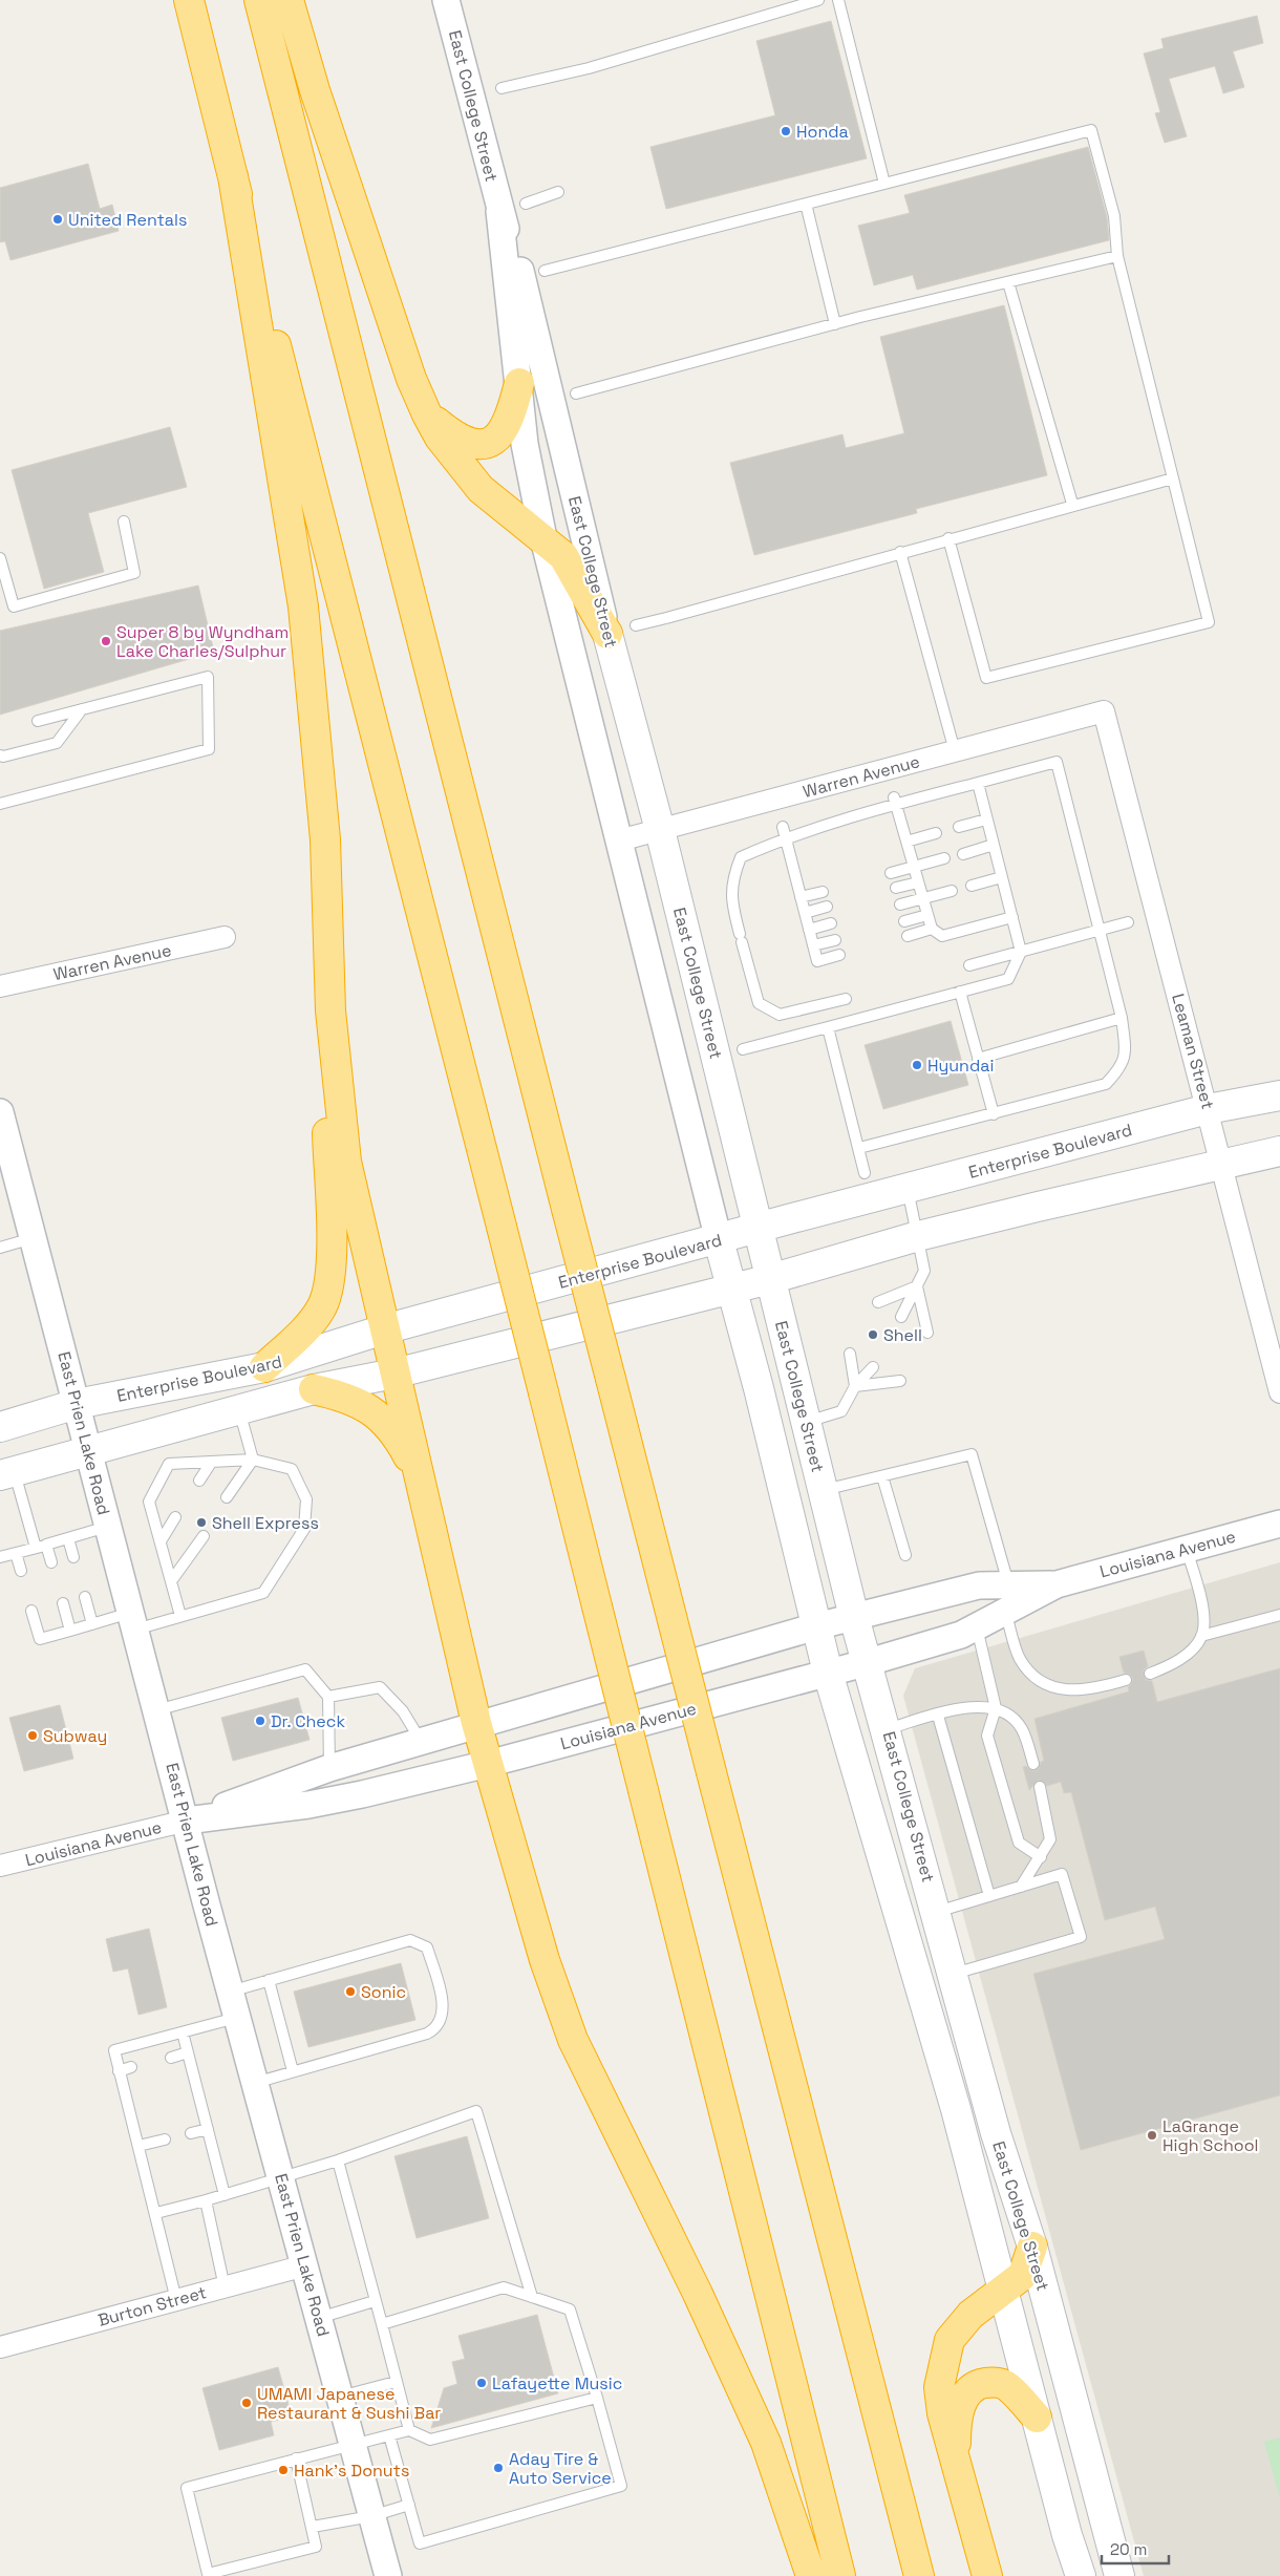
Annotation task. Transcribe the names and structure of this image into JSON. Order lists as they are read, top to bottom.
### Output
{
  "streets": {
    "main road": ["East College Street", "Enterprise Boulevard"],
    "street": [
      "Warren Avenue",
      "Leaman Street",
      "East Prien Lake Road",
      "Louisiana Avenue",
      "Burton Street"
    ]
  },
  "crossings": [
    ["East College Street", "Warren Avenue"],
    ["East College Street", "Enterprise Boulevard"],
    ["East College Street", "Louisiana Avenue"],
    ["Warren Avenue", "Leaman Street"],
    ["Leaman Street", "Enterprise Boulevard"],
    ["Enterprise Boulevard", "East Prien Lake Road"],
    ["East Prien Lake Road", "Louisiana Avenue"],
    ["East Prien Lake Road", "Burton Street"]
  ],
  "places": [
    "Honda",
    "United Rentals",
    "Super 8 by Wyndham Lake Charles/Sulphur",
    "Hyundai",
    "Shell",
    "Shell Express",
    "Dr. Check",
    "Subway",
    "Sonic",
    "LaGrange High School",
    "Lafayette Music",
    "UMAMI Japanese Restaurant & Sushi Bar",
    "Aday Tire & Auto Service",
    "Hank's Donuts"
  ],
  "scale_bar": "20 m"
}
